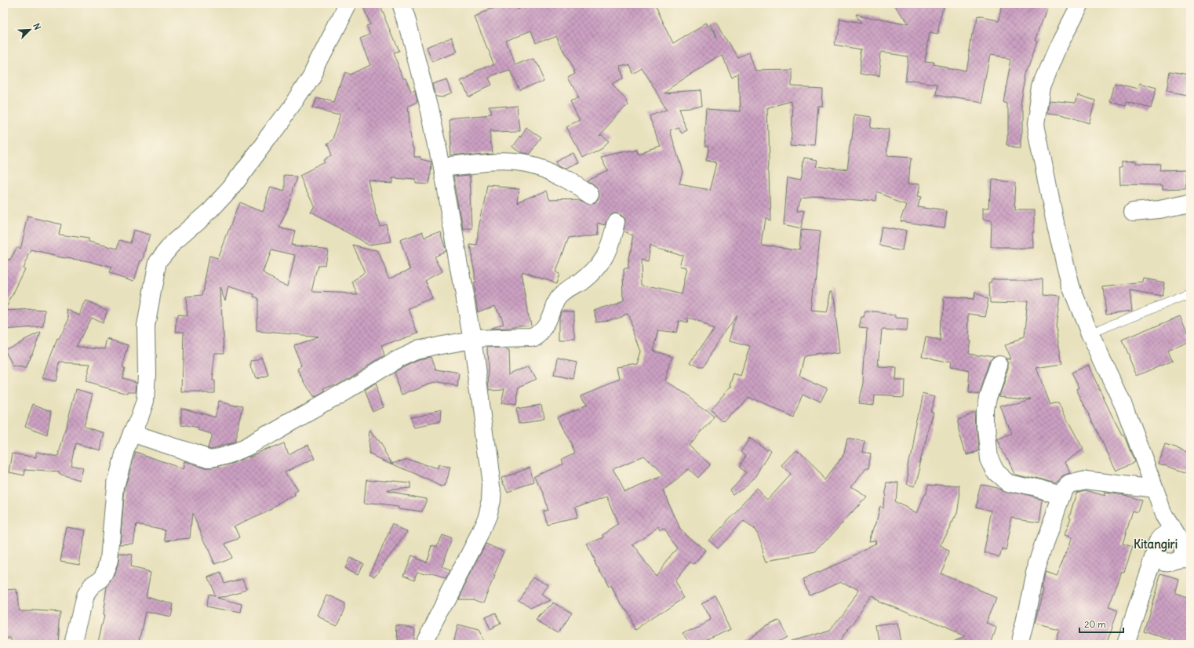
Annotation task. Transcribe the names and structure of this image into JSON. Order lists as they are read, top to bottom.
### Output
{
  "districts": ["Kitangiri"],
  "scale_bar": "20 m",
  "north": "top right"
}
